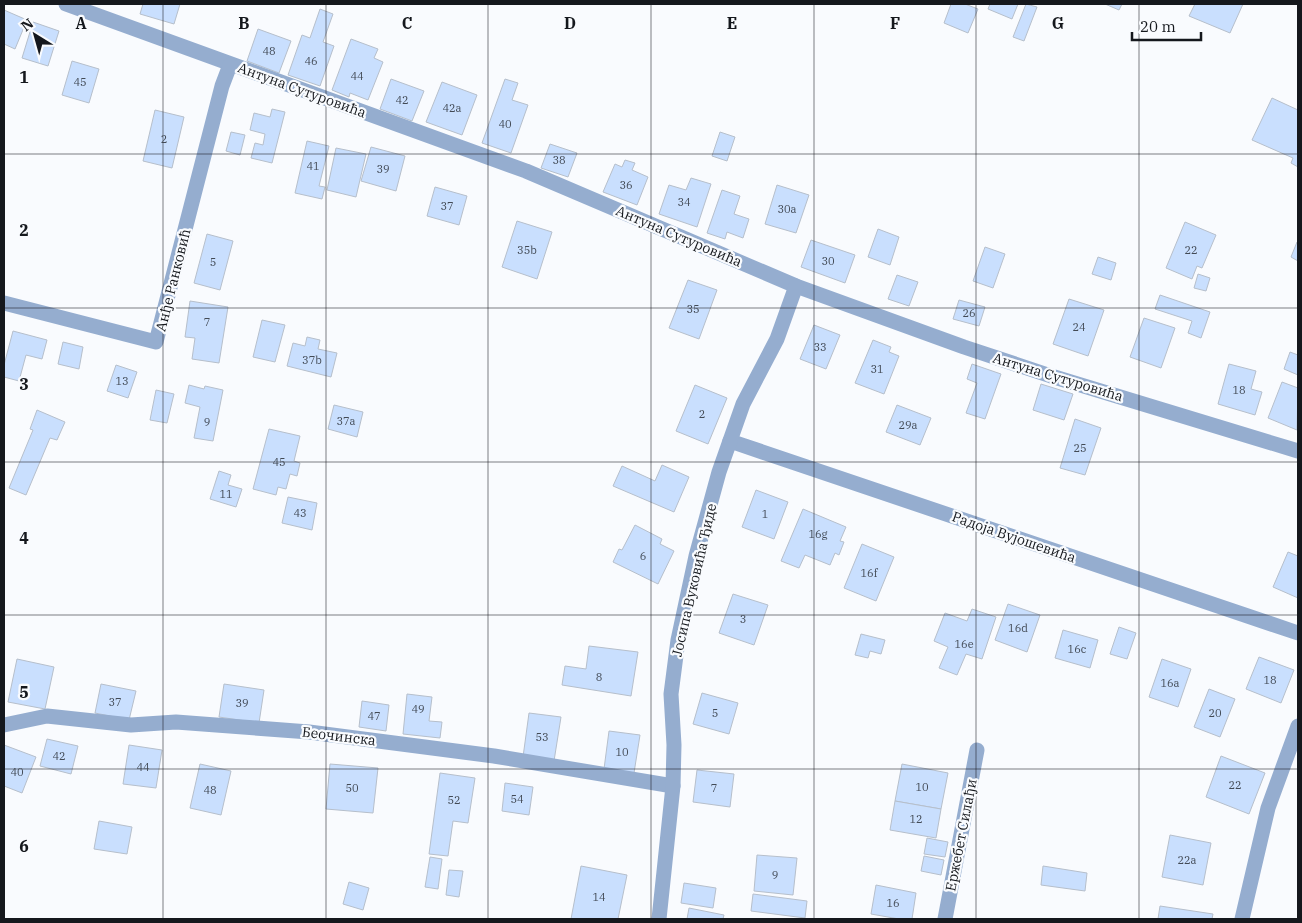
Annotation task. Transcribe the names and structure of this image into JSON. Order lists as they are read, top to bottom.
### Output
{
  "streets": {
    "street": [
      "Антуна Сутуровића",
      "Анђе Ранковић",
      "Радоја Вујошевића",
      "Јосипа Вуковића Ђиде",
      "Беочинска",
      "Ержебет Силађи"
    ]
  },
  "crossings": [
    ["Антуна Сутуровића", "Анђе Ранковић"],
    ["Антуна Сутуровића", "Јосипа Вуковића Ђиде"],
    ["Радоја Вујошевића", "Јосипа Вуковића Ђиде"],
    ["Јосипа Вуковића Ђиде", "Беочинска"]
  ],
  "house_numbers": [
    "48",
    "46",
    "44",
    "45",
    "42",
    "42a",
    "40",
    "2",
    "38",
    "41",
    "39",
    "36",
    "34",
    "37",
    "30a",
    "35b",
    "22",
    "30",
    "5",
    "35",
    "26",
    "7",
    "24",
    "33",
    "37b",
    "31",
    "13",
    "18",
    "2",
    "37a",
    "9",
    "29a",
    "25",
    "45",
    "11",
    "43",
    "1",
    "16g",
    "6",
    "16f",
    "3",
    "16d",
    "16e",
    "16c",
    "8",
    "18",
    "16a",
    "37",
    "39",
    "49",
    "5",
    "20",
    "47",
    "53",
    "10",
    "42",
    "44",
    "40",
    "22",
    "10",
    "50",
    "7",
    "48",
    "54",
    "52",
    "12",
    "22a",
    "9",
    "14",
    "16"
  ],
  "scale_bar": "20 m",
  "north": "top left",
  "grid": {
    "columns": [
      "A",
      "B",
      "C",
      "D",
      "E",
      "F",
      "G"
    ],
    "rows": [
      "1",
      "2",
      "3",
      "4",
      "5",
      "6"
    ]
  }
}
